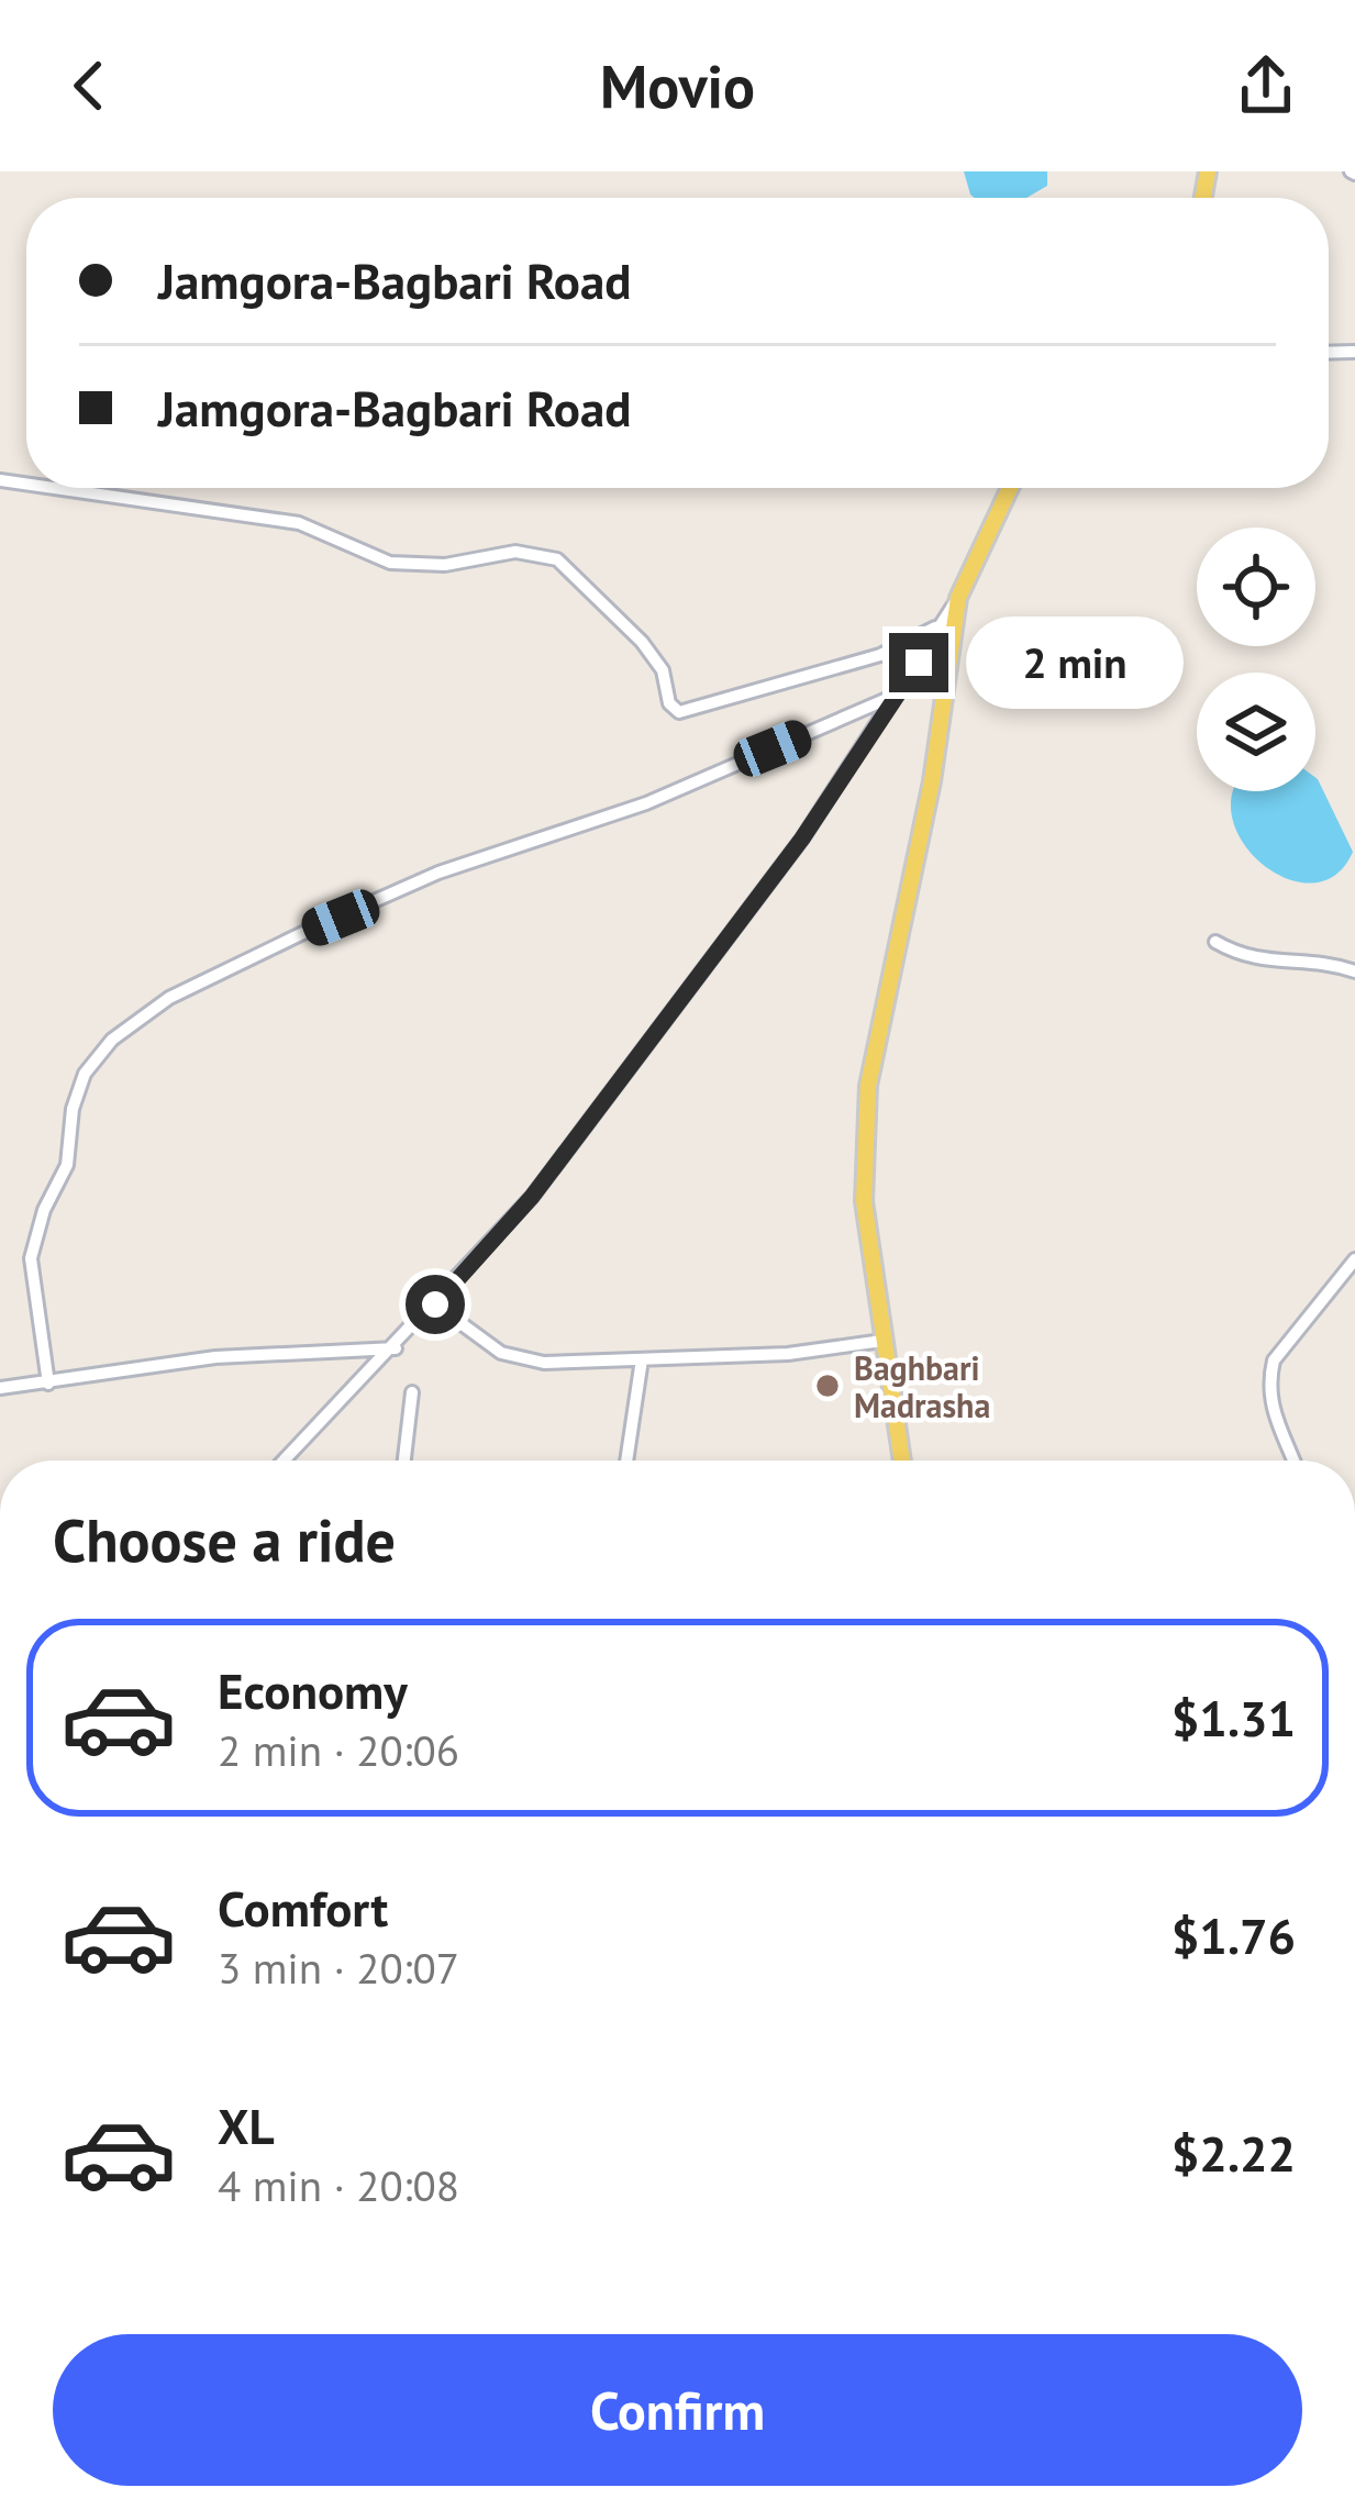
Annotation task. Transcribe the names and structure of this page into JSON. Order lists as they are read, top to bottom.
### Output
{
  "places": ["Baghbari Madrasha"],
  "page": {
    "header": "Movio",
    "banner": ["Jamgora-Bagbari Road", "Jamgora-Bagbari Road"],
    "bubble": "2 min",
    "heading": "Choose a ride",
    "list": [
      {
        "name": "Economy",
        "note": "2 min · 20:06",
        "value": "$1.31"
      },
      {
        "name": "Comfort",
        "note": "3 min · 20:07",
        "value": "$1.76"
      },
      {
        "name": "XL",
        "note": "4 min · 20:08",
        "value": "$2.22"
      }
    ],
    "buttons": "Confirm"
  }
}
